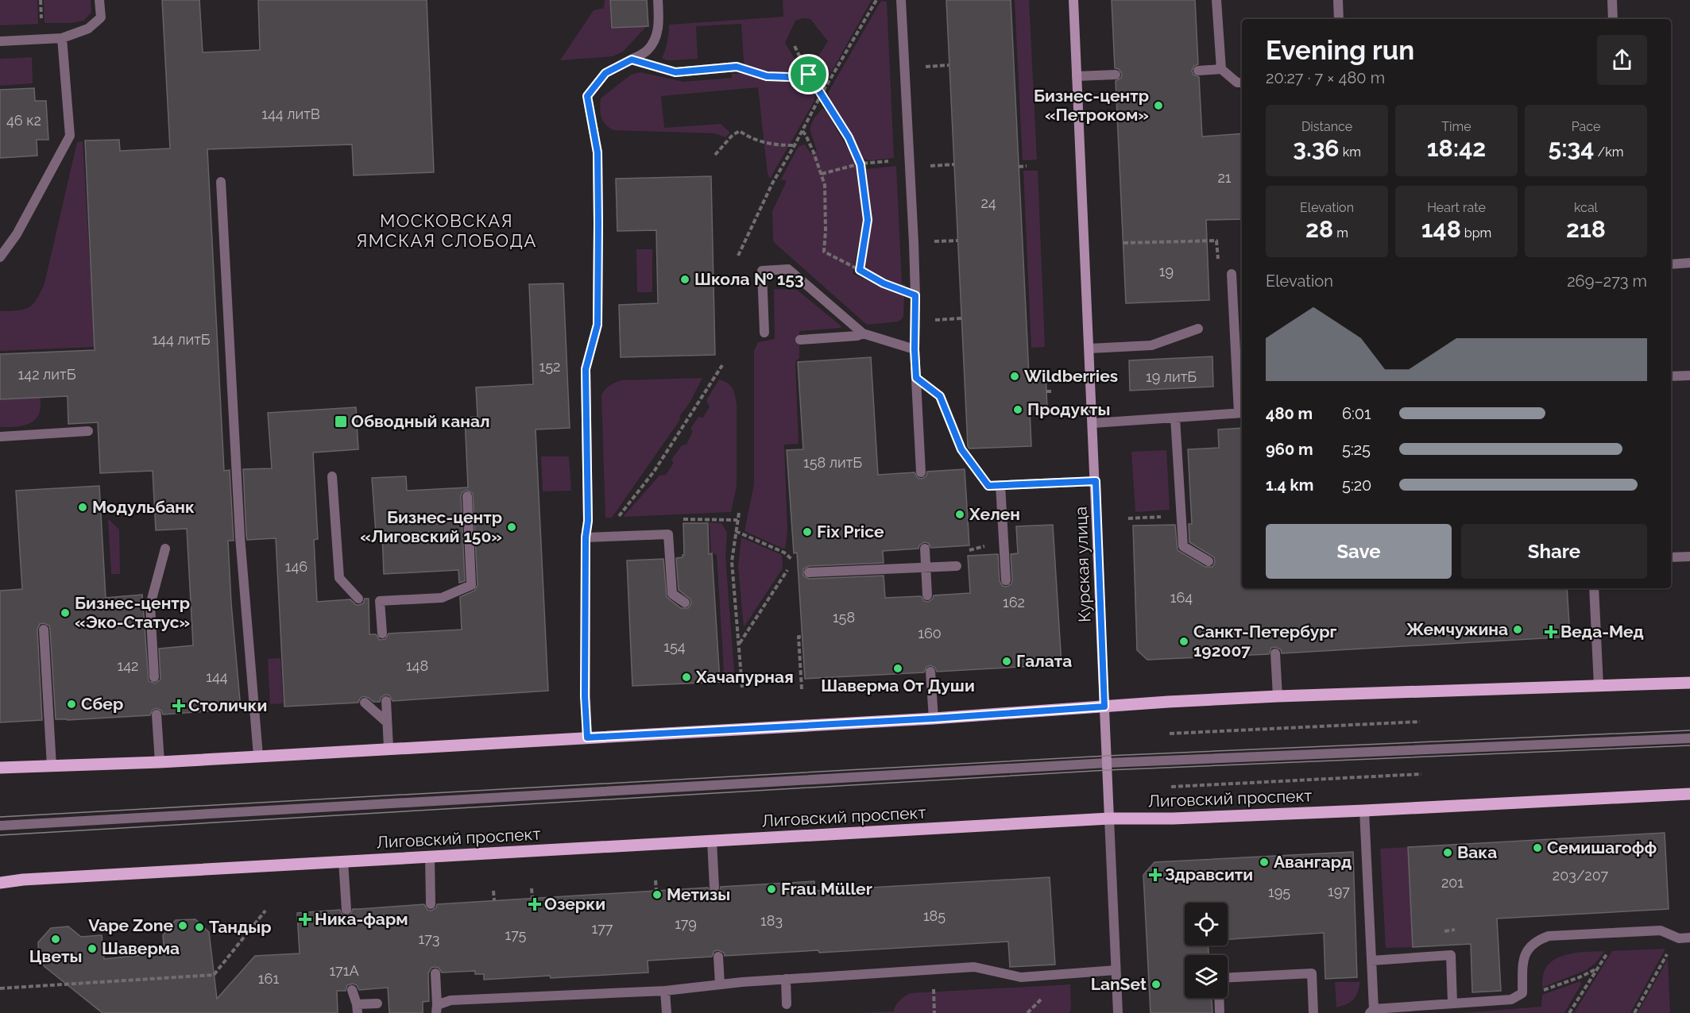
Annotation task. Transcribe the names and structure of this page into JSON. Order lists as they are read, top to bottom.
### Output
{
  "streets": {
    "main road": ["Лиговский проспект"],
    "street": ["Курская улица"]
  },
  "crossings": [
    ["Курская улица", "Лиговский проспект"]
  ],
  "districts": ["МОСКОВСКАЯ ЯМСКАЯ СЛОБОДА"],
  "places": {
    "other": [
      "Бизнес-центр «Петроком»",
      "Школа № 153",
      "Wildberries",
      "Продукты",
      "Модульбанк",
      "Хелен",
      "Бизнес-центр «Лиговский 150»",
      "Fix Price",
      "Бизнес-центр «Эко-Статус»",
      "Жемчужина",
      "Санкт-Петербург 192007",
      "Галата",
      "Шаверма От Души",
      "Хачапурная",
      "Сбер",
      "Семишагофф",
      "Вака",
      "Авангард",
      "Frau Müller",
      "Метизы",
      "Vape Zone",
      "Тандыр",
      "Цветы",
      "Шаверма",
      "LanSet"
    ],
    "transit": ["Обводный канал"],
    "health": [
      "Веда-Мед",
      "Столички",
      "Здравсити",
      "Озерки",
      "Ника-фарм"
    ]
  },
  "house_numbers": [
    "144 литВ",
    "46 к2",
    "21",
    "24",
    "19",
    "144 литБ",
    "152",
    "142 литБ",
    "19 литБ",
    "158 литБ",
    "146",
    "164",
    "162",
    "158",
    "160",
    "154",
    "142",
    "148",
    "144",
    "203/207",
    "201",
    "197",
    "195",
    "185",
    "183",
    "179",
    "177",
    "175",
    "173",
    "171А",
    "161"
  ],
  "page": {
    "heading": ["Evening run", "20:27 · 7 × 480 m"],
    "stats": [
      ["Distance", "3.36 km"],
      ["Time", "18:42"],
      ["Pace", "5:34 /km"],
      ["Elevation", "28 m"],
      ["Heart rate", "148 bpm"],
      ["kcal", "218"]
    ],
    "chart": ["Elevation", "269–273 m"],
    "list": [
      {
        "name": "480 m",
        "note": "6:01"
      },
      {
        "name": "960 m",
        "note": "5:25"
      },
      {
        "name": "1.4 km",
        "note": "5:20"
      }
    ],
    "buttons": ["Save", "Share"]
  }
}
